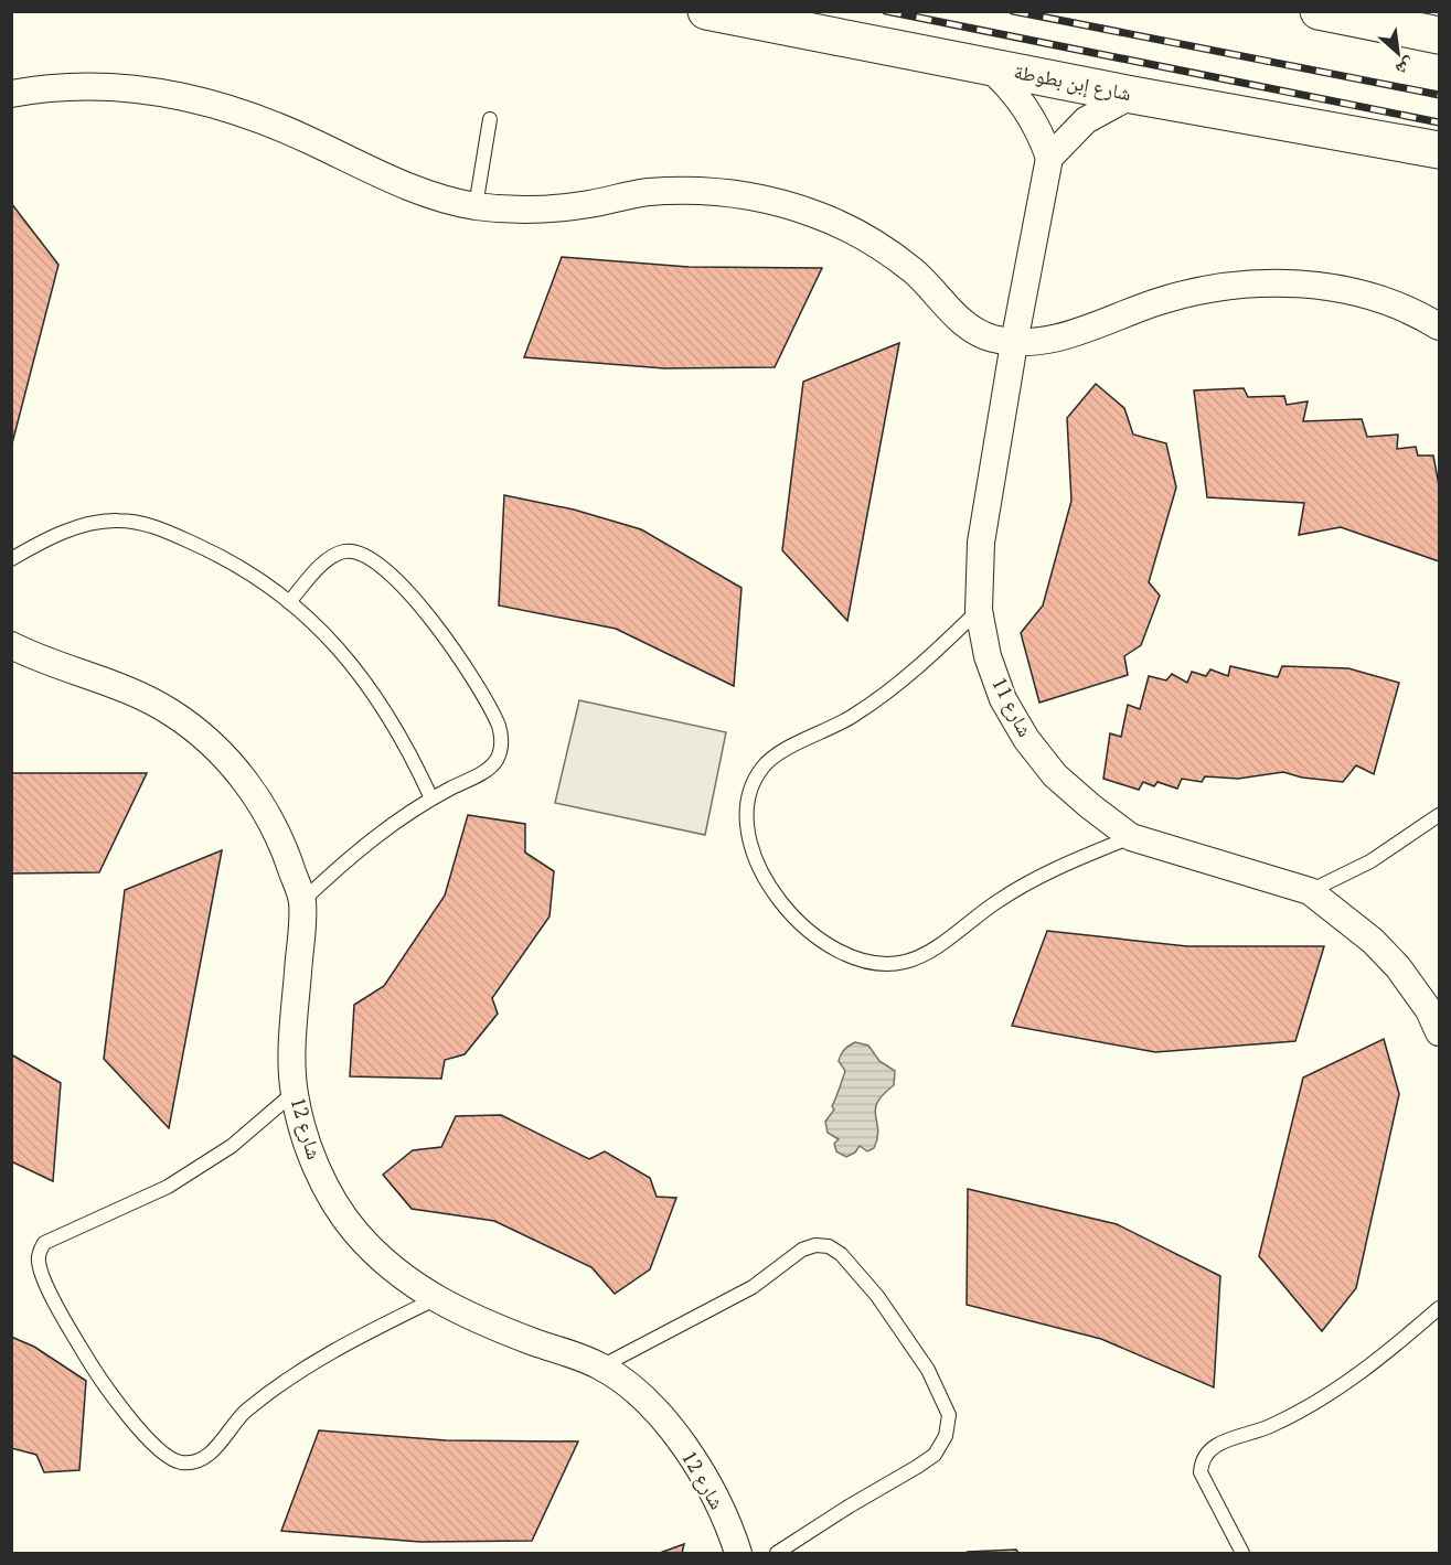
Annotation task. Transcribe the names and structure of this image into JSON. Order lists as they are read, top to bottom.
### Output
{
  "streets": {
    "main road": ["شارع إبن بطوطة"],
    "street": ["شارع 11", "شارع 12"]
  },
  "north": "bottom right"
}
